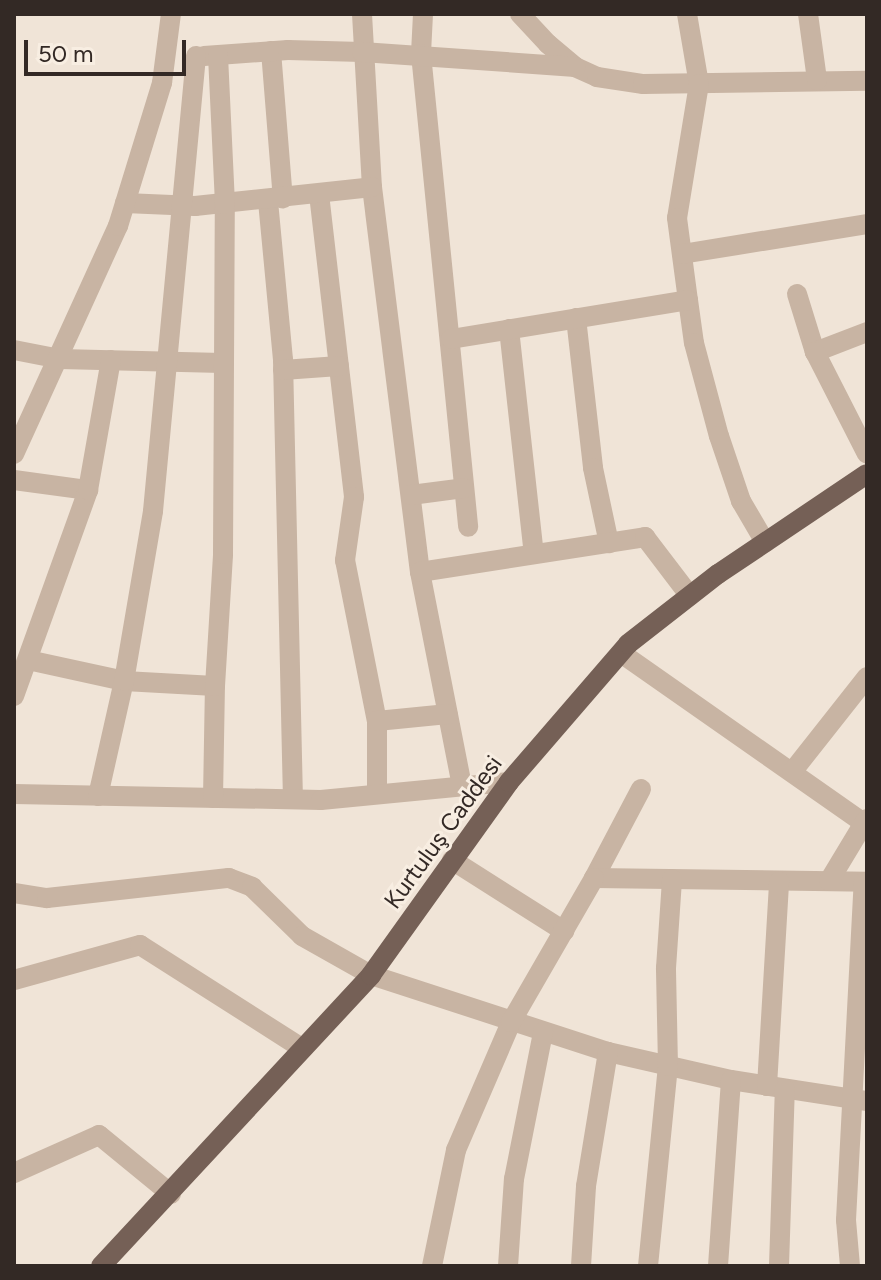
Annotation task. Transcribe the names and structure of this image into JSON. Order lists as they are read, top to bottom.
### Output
{
  "streets": {
    "main road": ["Kurtuluş Caddesi"]
  },
  "scale_bar": "50 m"
}
